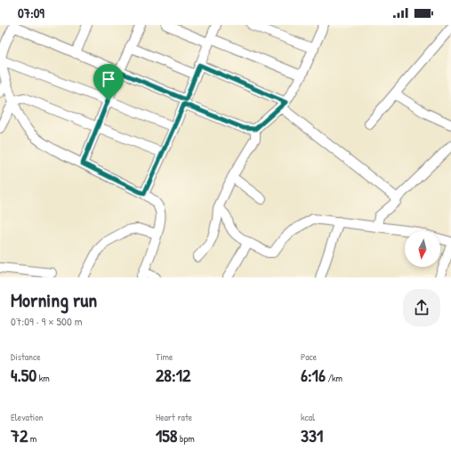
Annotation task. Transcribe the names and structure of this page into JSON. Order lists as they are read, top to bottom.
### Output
{
  "north": "bottom",
  "page": {
    "status": "07:09",
    "heading": ["Morning run", "07:09 · 9 × 500 m"],
    "stats": [
      ["Distance", "4.50 km"],
      ["Time", "28:12"],
      ["Pace", "6:16 /km"],
      ["Elevation", "72 m"],
      ["Heart rate", "158 bpm"],
      ["kcal", "331"]
    ]
  }
}
